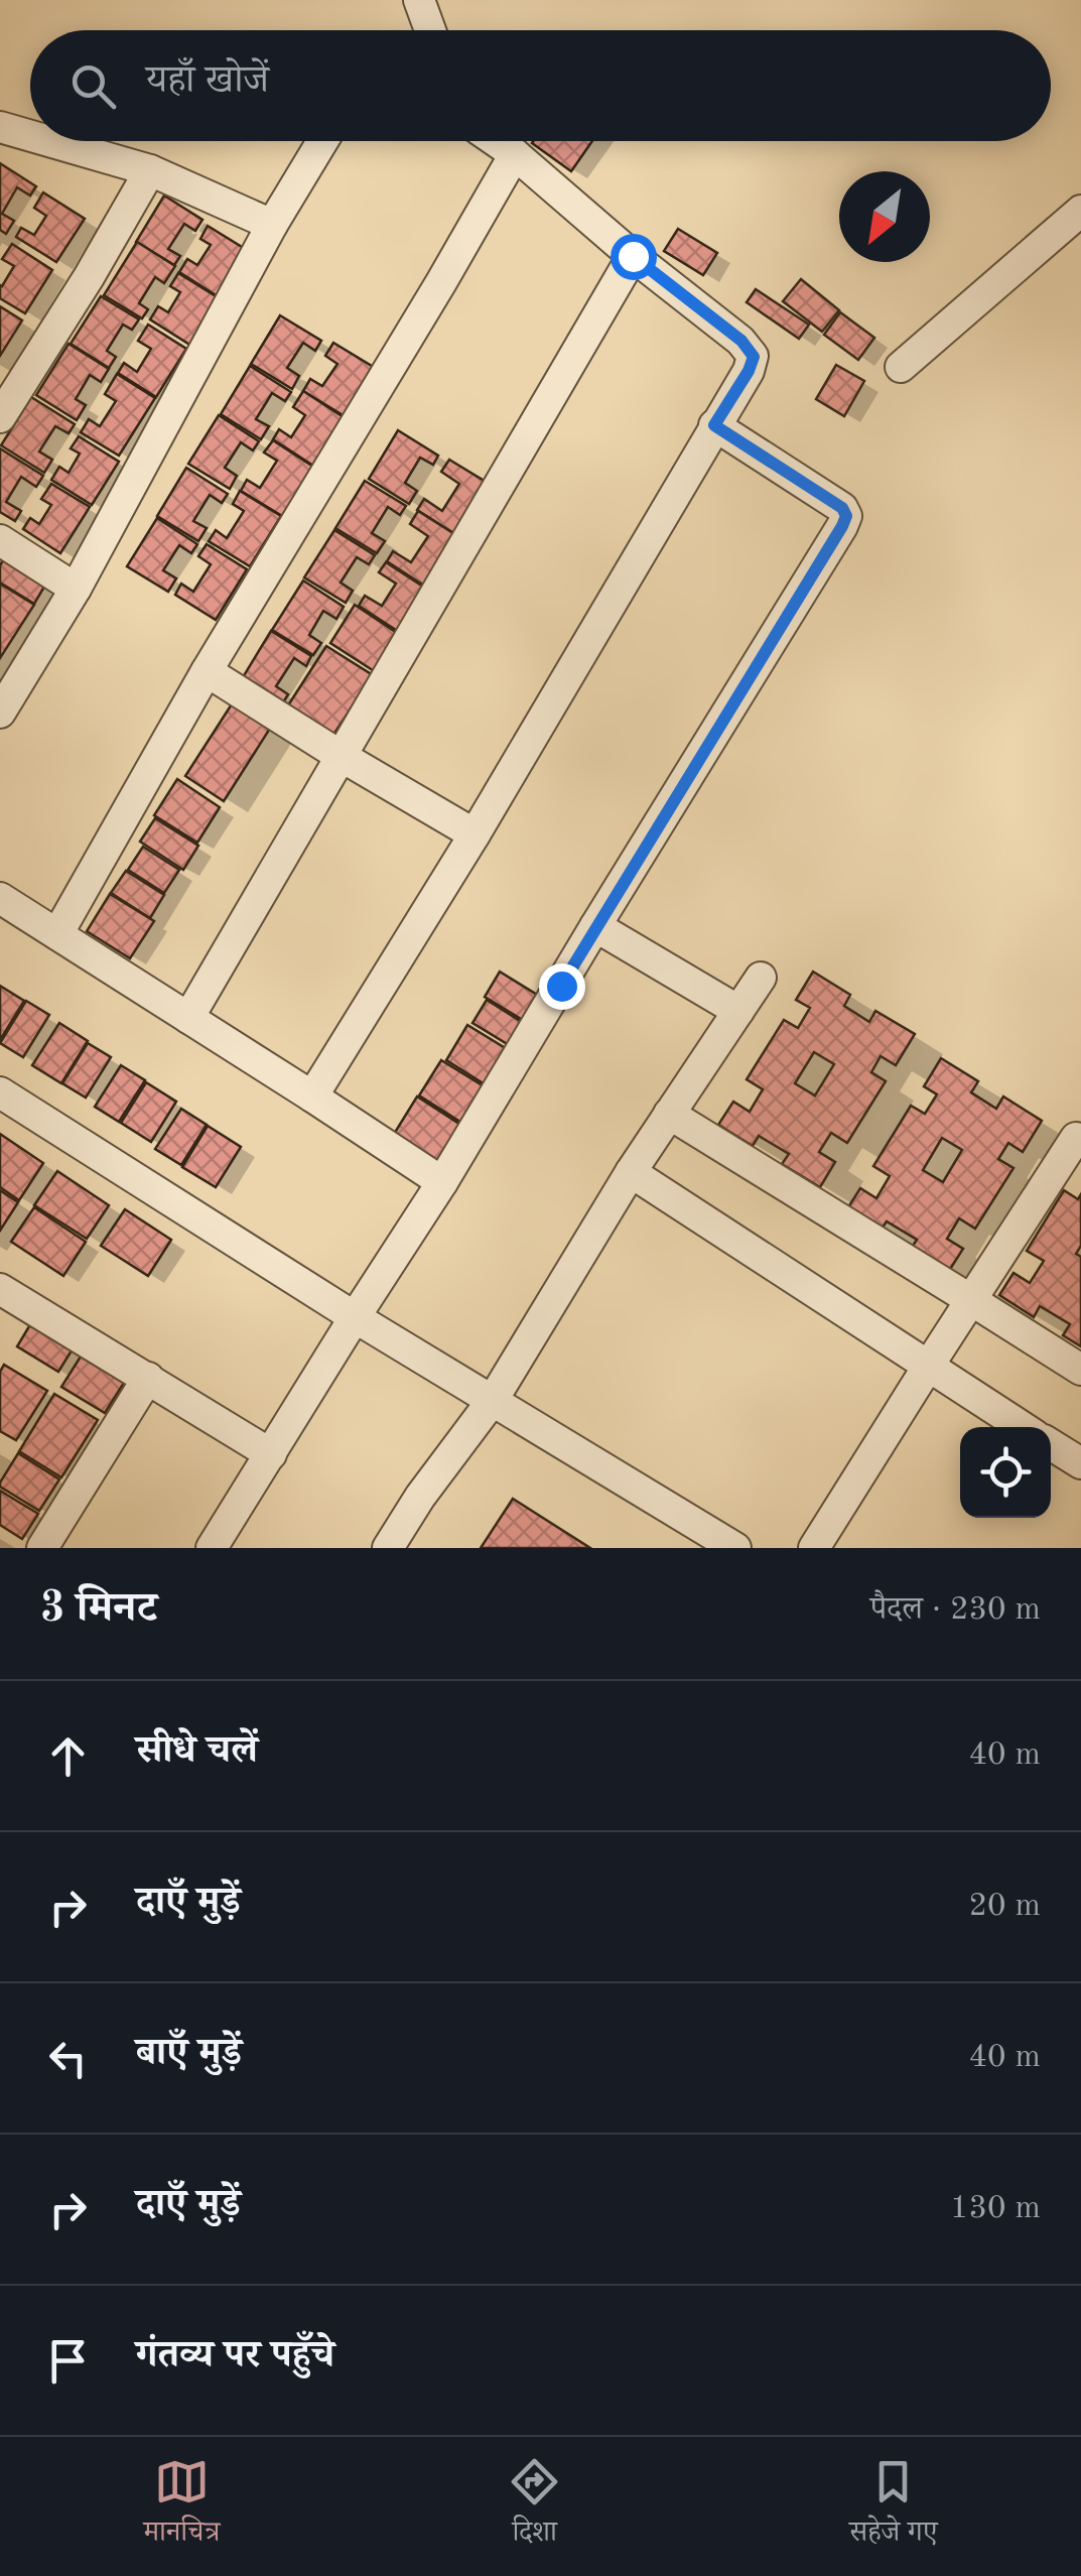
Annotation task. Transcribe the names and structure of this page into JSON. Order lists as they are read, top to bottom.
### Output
{
  "north": "bottom left",
  "page": {
    "search": "यहाँ खोजें",
    "heading": ["3 मिनट", "पैदल · 230 m"],
    "list": [
      ["सीधे चलें", "40 m"],
      ["दाएँ मुड़ें", "20 m"],
      ["बाएँ मुड़ें", "40 m"],
      ["दाएँ मुड़ें", "130 m"],
      "गंतव्य पर पहुँचे"
    ],
    "nav": ["मानचित्र", "दिशा", "सहेजे गए"]
  }
}
